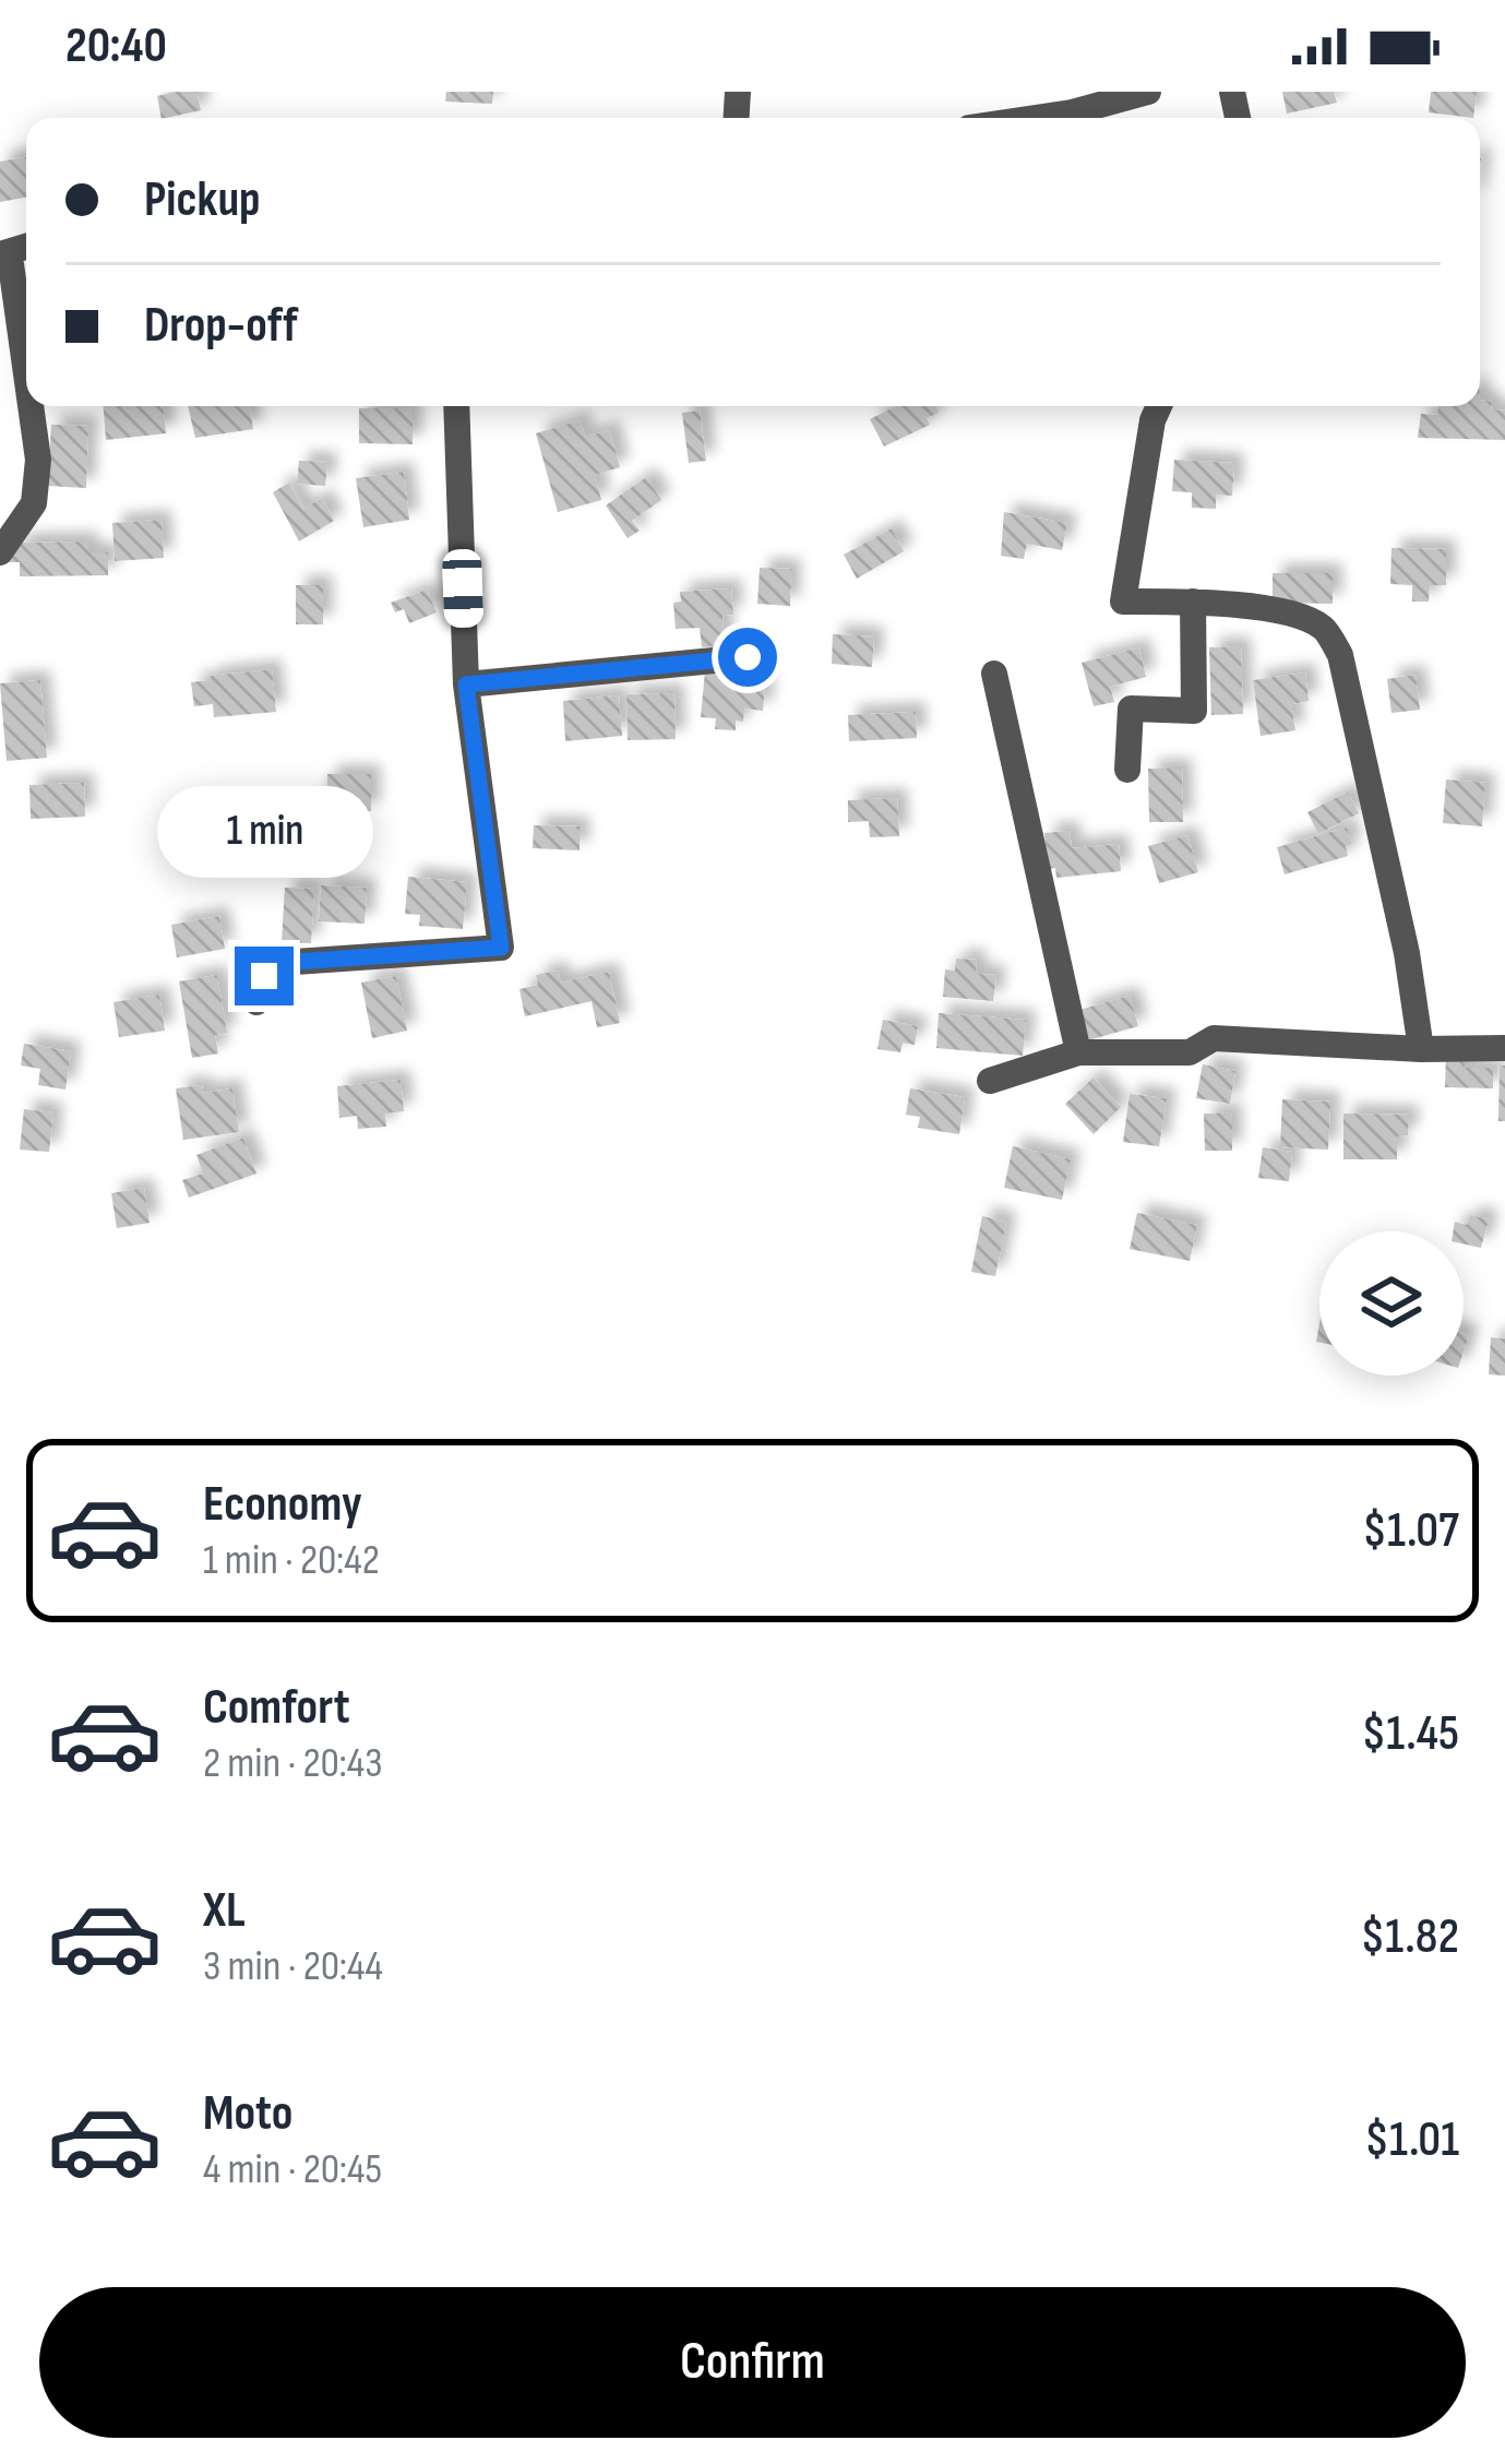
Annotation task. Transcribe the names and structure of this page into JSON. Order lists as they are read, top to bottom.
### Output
{
  "page": {
    "status": "20:40",
    "banner": ["Pickup", "Drop-off"],
    "bubble": "1 min",
    "list": [
      {
        "name": "Economy",
        "note": "1 min · 20:42",
        "value": "$1.07"
      },
      {
        "name": "Comfort",
        "note": "2 min · 20:43",
        "value": "$1.45"
      },
      {
        "name": "XL",
        "note": "3 min · 20:44",
        "value": "$1.82"
      },
      {
        "name": "Moto",
        "note": "4 min · 20:45",
        "value": "$1.01"
      }
    ],
    "buttons": "Confirm"
  }
}
